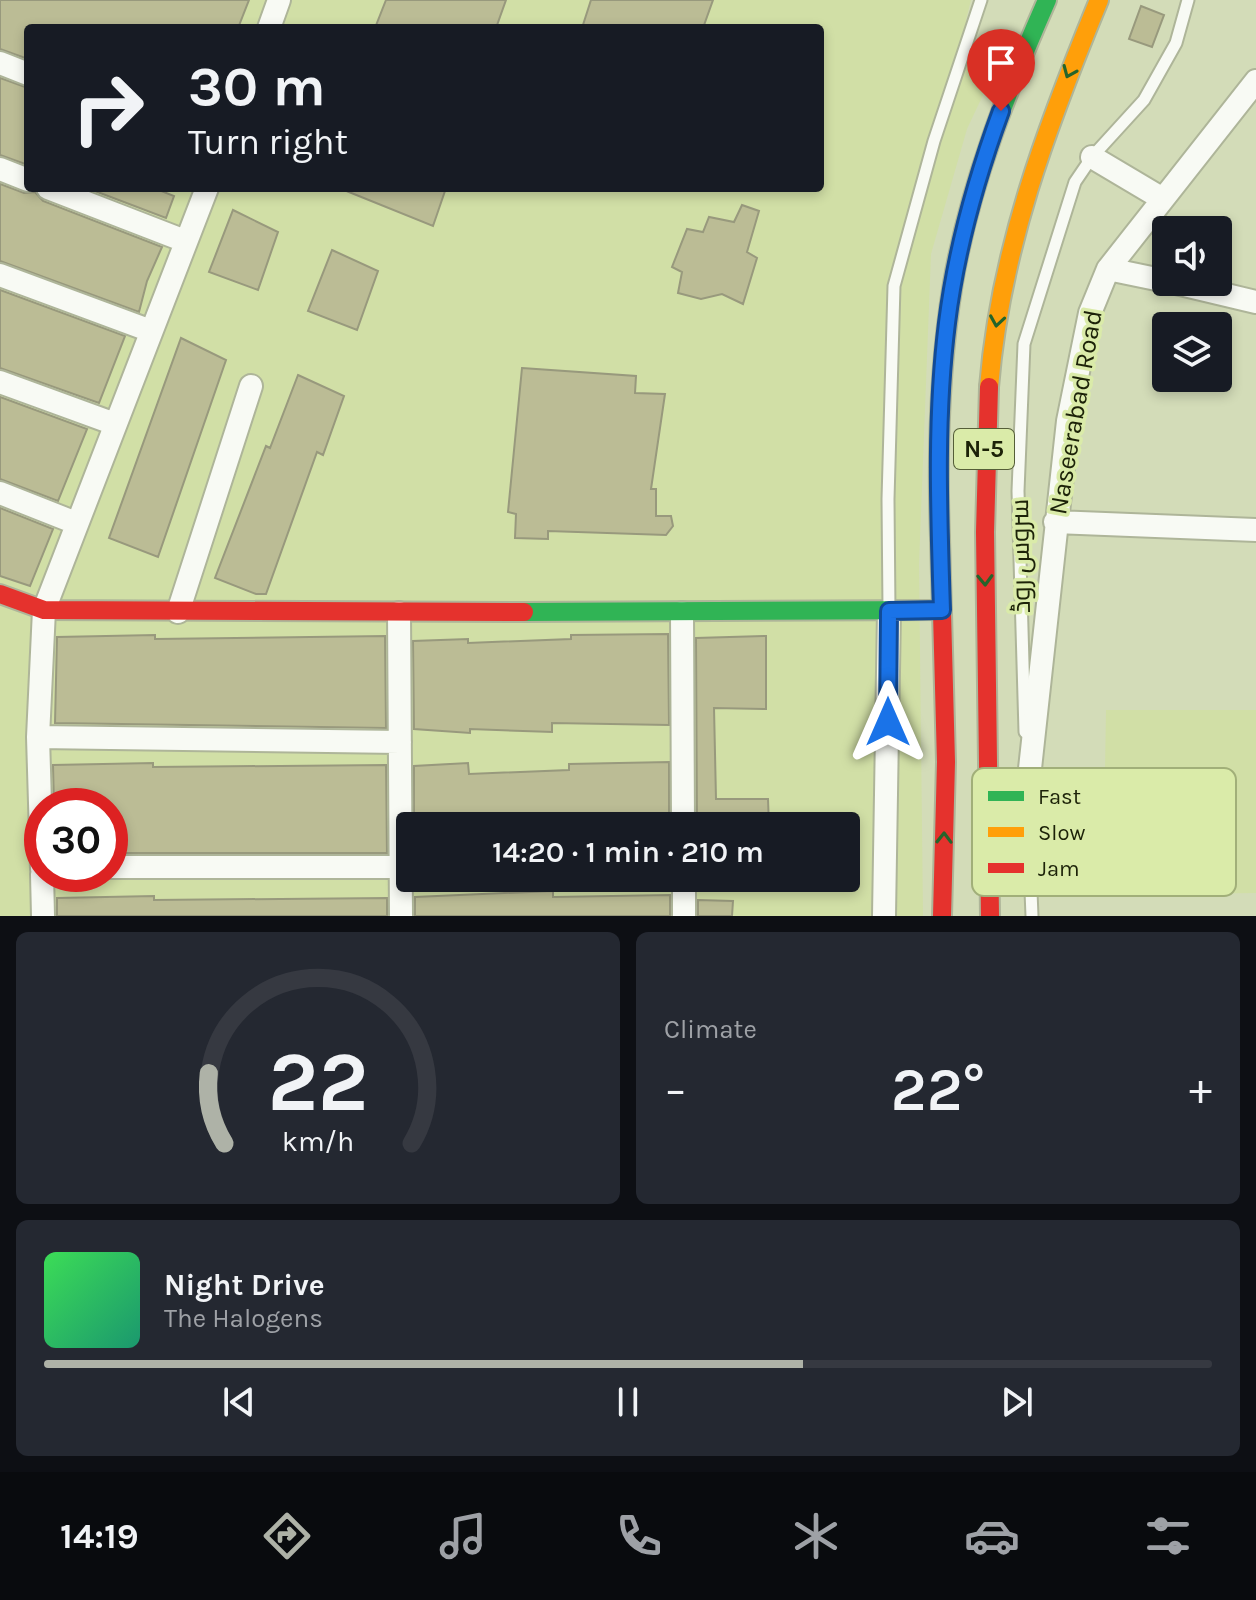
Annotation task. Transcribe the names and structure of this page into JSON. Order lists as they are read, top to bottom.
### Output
{
  "streets": {
    "main road": ["N-5"],
    "street": ["Naseerabad Road"],
    "lane": ["سروس روڈ"]
  },
  "legend": ["Fast", "Slow", "Jam"],
  "page": {
    "turn": ["30 m", "Turn right"],
    "limit": "30",
    "trip": "14:20 · 1 min · 210 m",
    "tile": "Climate",
    "heat": ["−", "22°", "+"],
    "song": ["Night Drive", "The Halogens"],
    "tabs": "14:19",
    "gauge": ["22", "km/h"]
  }
}
